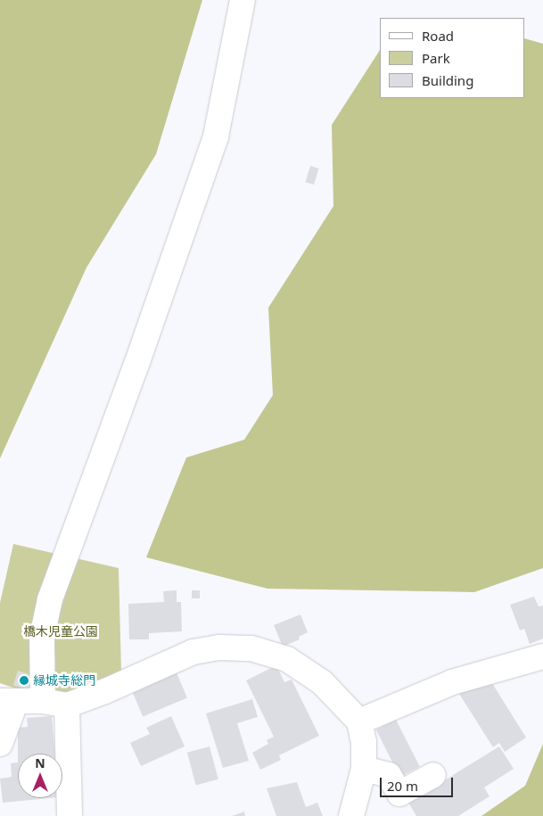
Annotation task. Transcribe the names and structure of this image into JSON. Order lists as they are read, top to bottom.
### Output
{
  "parks": ["橋木児童公園"],
  "places": ["縁城寺総門"],
  "legend": ["Road", "Park", "Building"],
  "scale_bar": "20 m",
  "north": "top"
}
